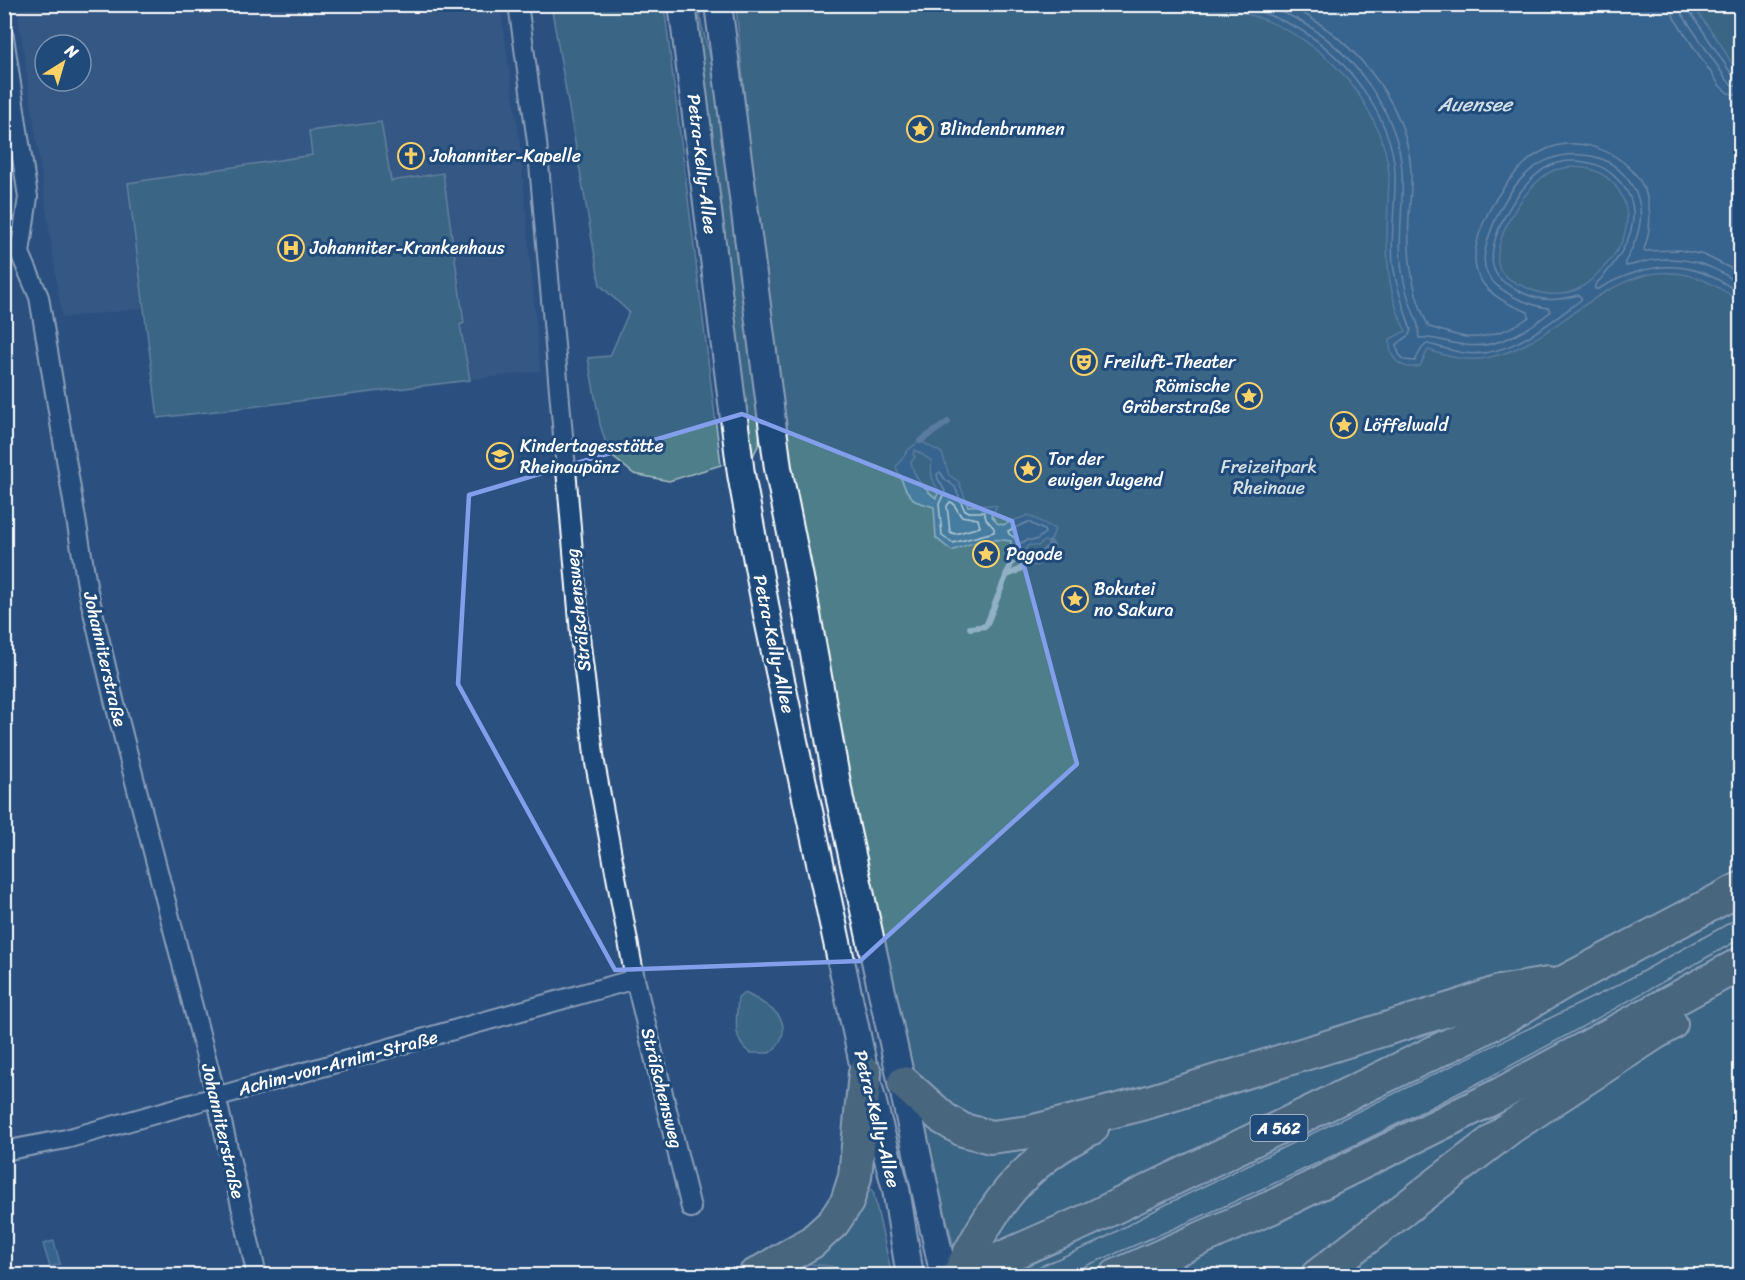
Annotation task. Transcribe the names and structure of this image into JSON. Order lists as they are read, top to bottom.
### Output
{
  "streets": {
    "highway": ["A 562"],
    "main road": ["Petra-Kelly-Allee"],
    "street": ["Sträßchensweg", "Johanniterstraße", "Achim-von-Arnim-Straße"]
  },
  "crossings": [
    ["Sträßchensweg", "Achim-von-Arnim-Straße"],
    ["Johanniterstraße", "Achim-von-Arnim-Straße"]
  ],
  "water": ["Auensee"],
  "parks": ["Freizeitpark Rheinaue"],
  "places": {
    "place": [
      "Blindenbrunnen",
      "Römische Gräberstraße",
      "Löffelwald",
      "Tor der ewigen Jugend",
      "Pagode",
      "Bokutei no Sakura"
    ],
    "church": ["Johanniter-Kapelle"],
    "hospital": ["Johanniter-Krankenhaus"],
    "theatre": ["Freiluft-Theater"],
    "school or university": ["Kindertagesstätte Rheinaupänz"]
  },
  "north": "top right"
}
